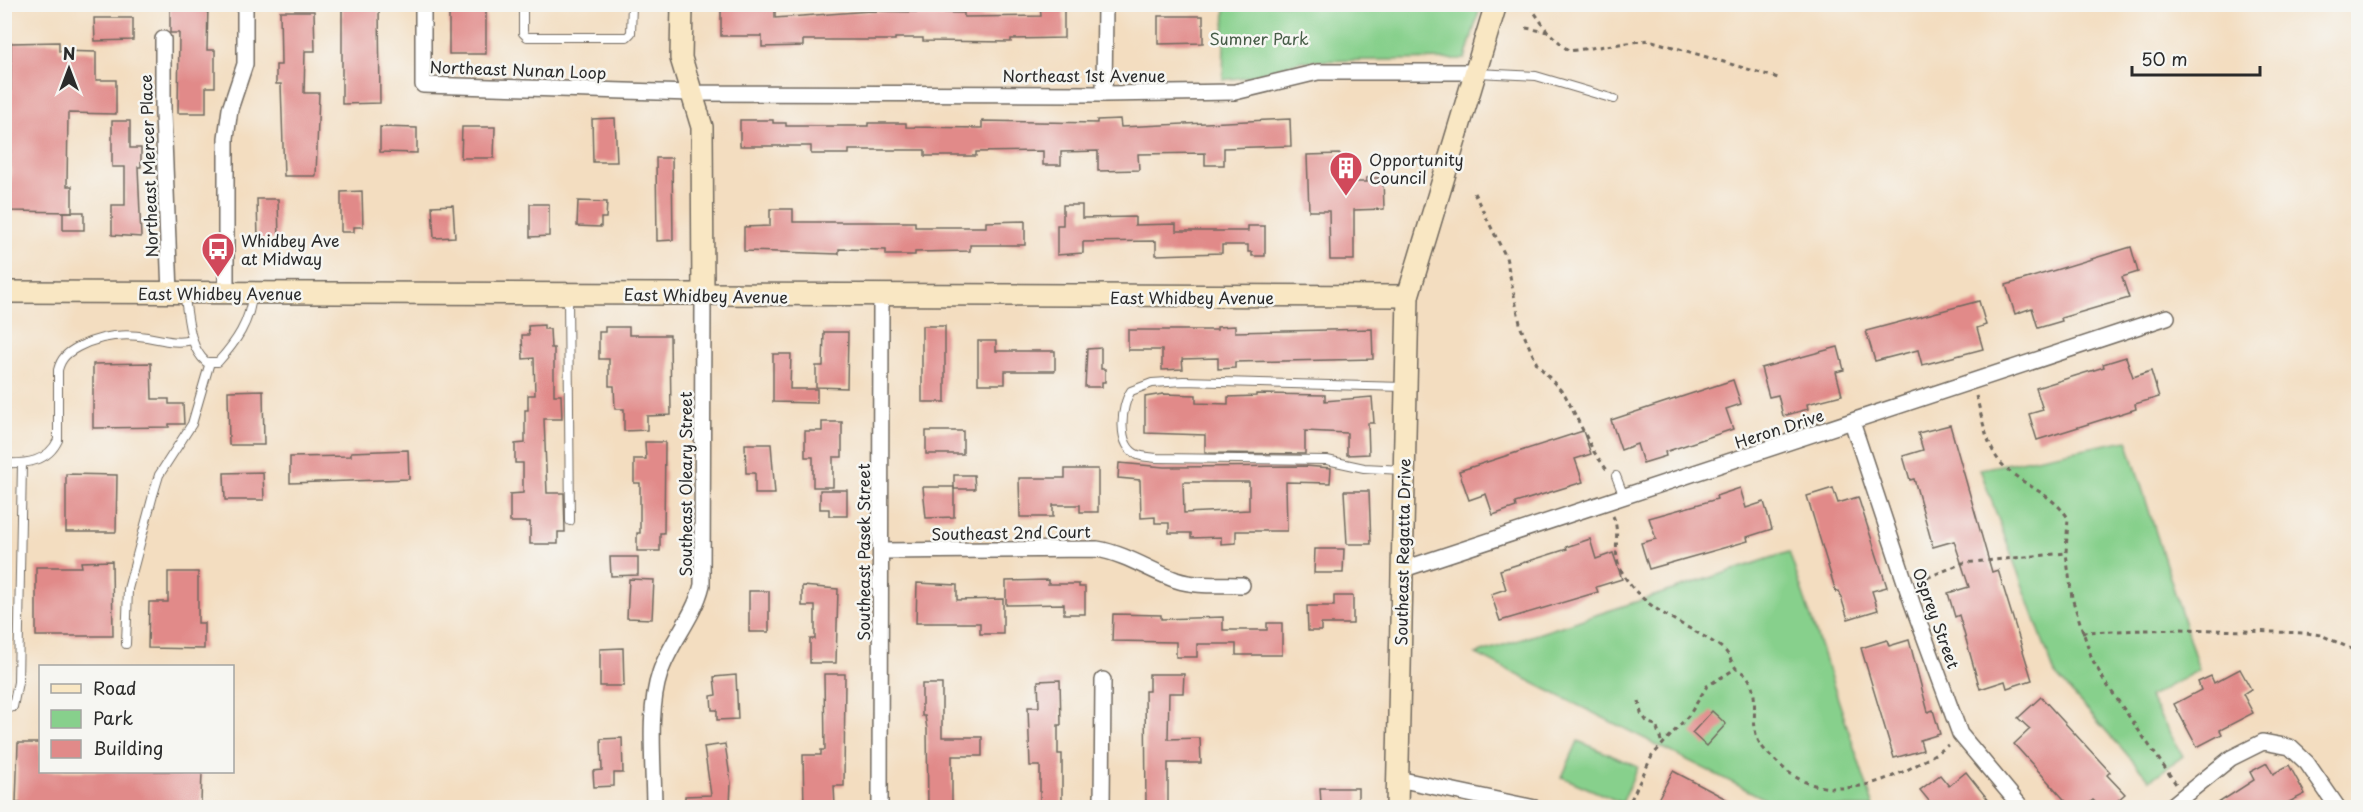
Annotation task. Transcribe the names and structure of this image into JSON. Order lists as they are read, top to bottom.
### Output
{
  "streets": {
    "street": [
      "Northeast Nunan Loop",
      "Northeast 1st Avenue",
      "Northeast Mercer Place",
      "East Whidbey Avenue",
      "Heron Drive",
      "Southeast Oleary Street",
      "Southeast 2nd Court",
      "Southeast Pasek Street",
      "Southeast Regatta Drive",
      "Osprey Street"
    ]
  },
  "crossings": [
    ["Northeast Nunan Loop", "Northeast 1st Avenue"],
    ["Northeast 1st Avenue", "Southeast Regatta Drive"],
    ["Northeast Mercer Place", "East Whidbey Avenue"],
    ["East Whidbey Avenue", "Southeast Oleary Street"],
    ["East Whidbey Avenue", "Southeast Pasek Street"],
    ["East Whidbey Avenue", "Southeast Regatta Drive"],
    ["Heron Drive", "Southeast Regatta Drive"],
    ["Heron Drive", "Osprey Street"],
    ["Southeast 2nd Court", "Southeast Pasek Street"]
  ],
  "parks": ["Sumner Park"],
  "places": {
    "building": ["Opportunity Council"],
    "bus stop": ["Whidbey Ave at Midway"]
  },
  "legend": ["Road", "Park", "Building"],
  "scale_bar": "50 m",
  "north": "top"
}
